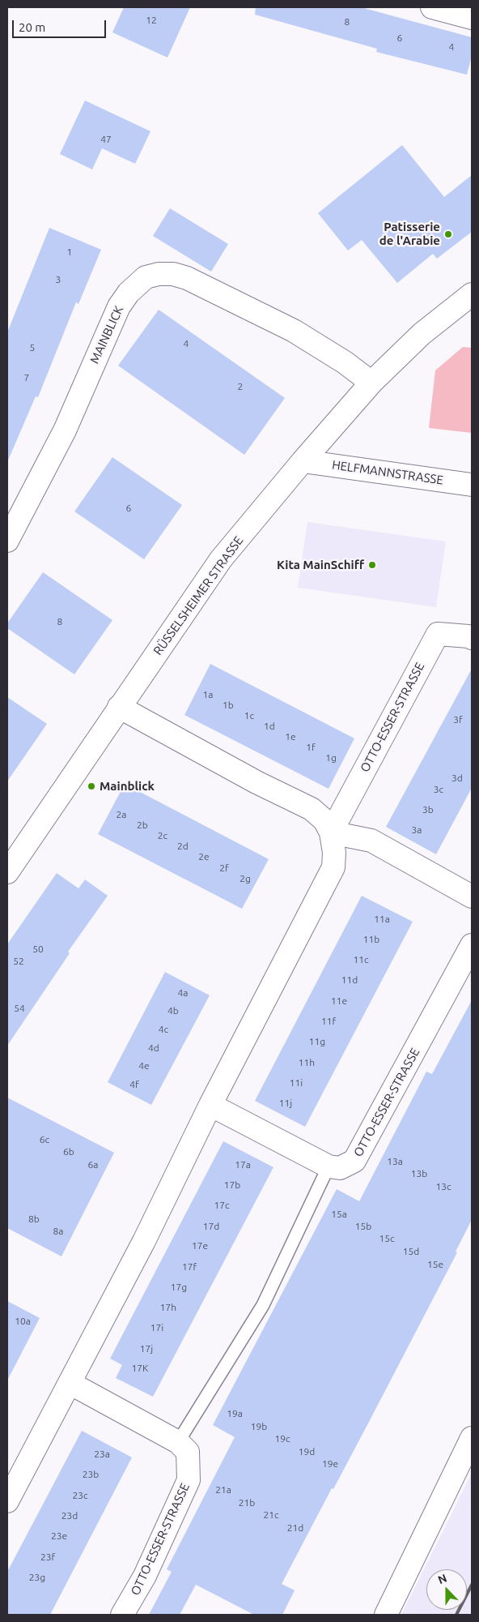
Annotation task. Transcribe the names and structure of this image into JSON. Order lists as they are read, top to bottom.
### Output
{
  "streets": {
    "street": [
      "MAINBLICK",
      "HELFMANNSTRASSE",
      "RÜSSELSHEIMER STRASSE",
      "OTTO-ESSER-STRASSE"
    ]
  },
  "crossings": [
    ["MAINBLICK", "RÜSSELSHEIMER STRASSE"],
    ["HELFMANNSTRASSE", "RÜSSELSHEIMER STRASSE"]
  ],
  "places": ["Patisserie de l'Arabie", "Kita MainSchiff", "Mainblick"],
  "house_numbers": [
    "12",
    "8",
    "6",
    "4",
    "47",
    "1",
    "3",
    "4",
    "5",
    "7",
    "2",
    "6",
    "8",
    "1a",
    "1b",
    "1c",
    "3f",
    "1d",
    "1e",
    "1f",
    "1g",
    "3d",
    "3c",
    "3b",
    "2a",
    "2b",
    "3a",
    "2c",
    "2d",
    "2e",
    "2f",
    "2g",
    "11a",
    "11b",
    "50",
    "11c",
    "52",
    "11d",
    "4a",
    "11e",
    "54",
    "4b",
    "11f",
    "4c",
    "11g",
    "4d",
    "11h",
    "4e",
    "11i",
    "4f",
    "11j",
    "6c",
    "6b",
    "13a",
    "6a",
    "17a",
    "13b",
    "17b",
    "13c",
    "17c",
    "15a",
    "8b",
    "17d",
    "15b",
    "8a",
    "15c",
    "17e",
    "15d",
    "15e",
    "17f",
    "17g",
    "17h",
    "10a",
    "17i",
    "17j",
    "17K",
    "19a",
    "19b",
    "19c",
    "19d",
    "23a",
    "19e",
    "23b",
    "21a",
    "23c",
    "21b",
    "21c",
    "23d",
    "21d",
    "23e",
    "23f",
    "23g"
  ],
  "scale_bar": "20 m",
  "north": "top"
}
